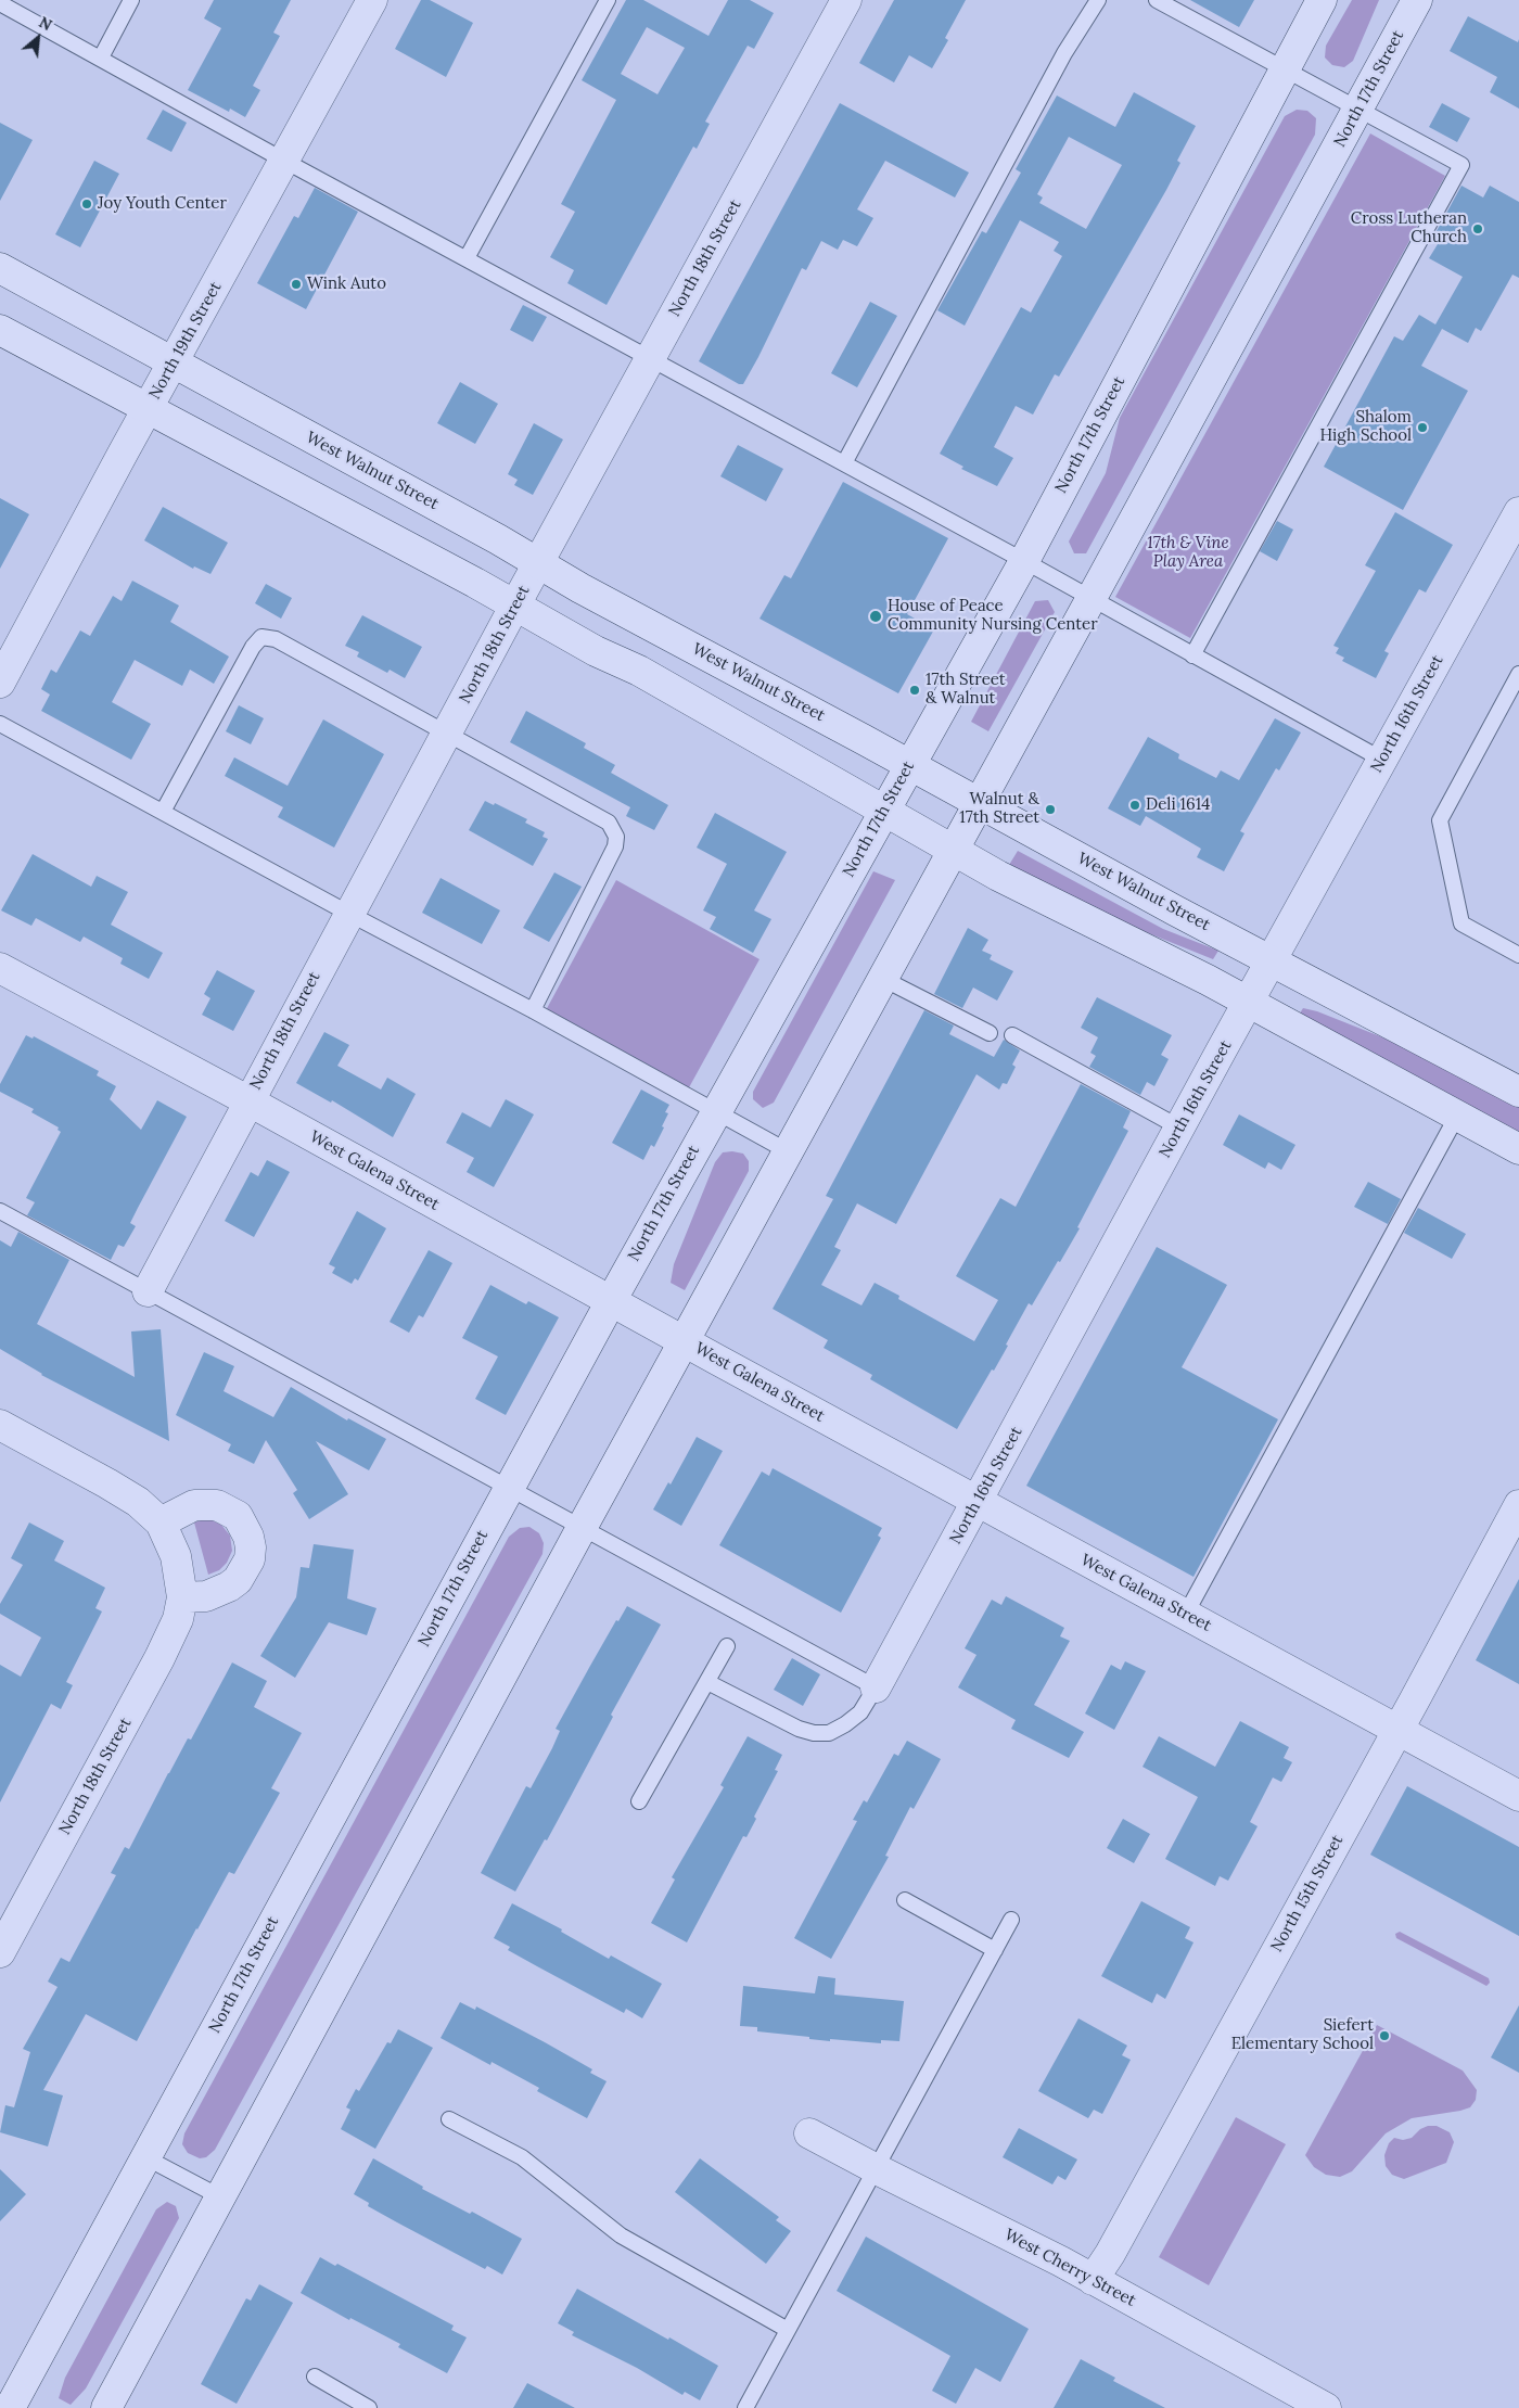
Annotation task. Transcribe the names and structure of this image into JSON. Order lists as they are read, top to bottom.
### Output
{
  "streets": {
    "main road": [
      "North 17th Street",
      "North 18th Street",
      "North 19th Street",
      "West Walnut Street",
      "North 16th Street",
      "West Galena Street",
      "North 15th Street",
      "West Cherry Street"
    ]
  },
  "crossings": [
    ["North 17th Street", "West Walnut Street"],
    ["North 17th Street", "West Galena Street"],
    ["North 18th Street", "West Walnut Street"],
    ["North 18th Street", "West Galena Street"],
    ["North 19th Street", "West Walnut Street"],
    ["West Walnut Street", "North 16th Street"],
    ["North 16th Street", "West Galena Street"],
    ["West Galena Street", "North 15th Street"],
    ["North 15th Street", "West Cherry Street"]
  ],
  "parks": ["17th & Vine Play Area"],
  "places": [
    "Joy Youth Center",
    "Cross Lutheran Church",
    "Wink Auto",
    "Shalom High School",
    "House of Peace Community Nursing Center",
    "17th Street & Walnut",
    "Deli 1614",
    "Walnut & 17th Street",
    "Siefert Elementary School"
  ],
  "north": "top right"
}
